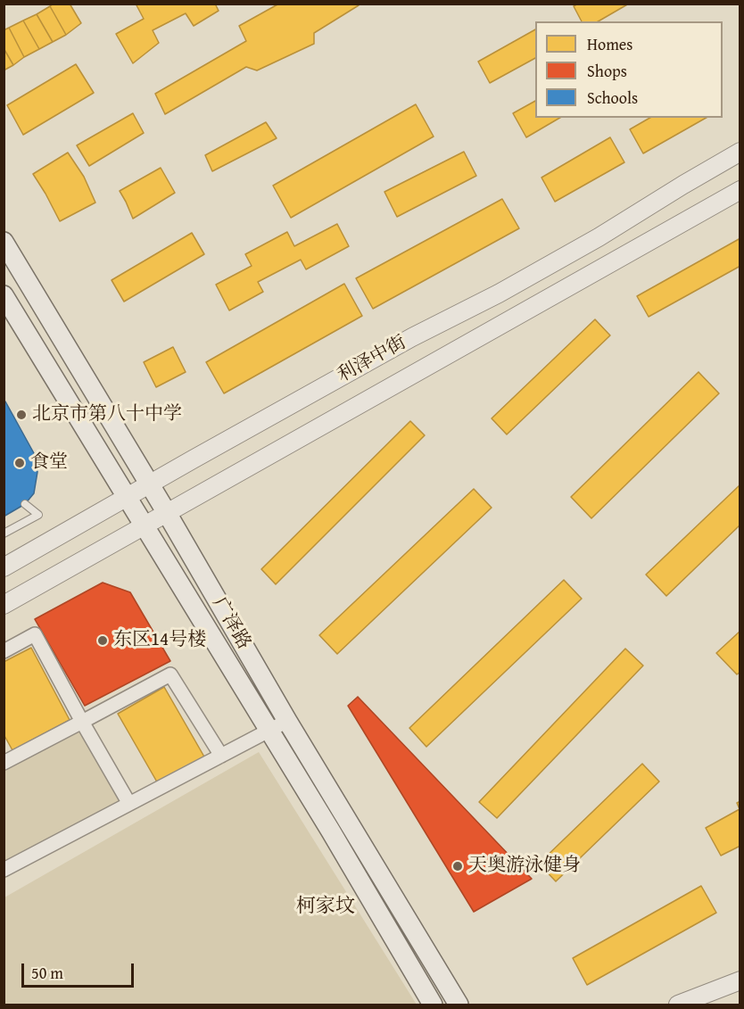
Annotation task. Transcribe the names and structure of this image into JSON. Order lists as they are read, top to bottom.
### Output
{
  "streets": {
    "main road": ["广泽路"],
    "street": ["利泽中街"]
  },
  "crossings": [
    ["利泽中街", "广泽路"]
  ],
  "districts": ["柯家坟"],
  "places": [
    "北京市第八十中学",
    "食堂",
    "东区14号楼",
    "天奥游泳健身"
  ],
  "legend": ["Homes", "Shops", "Schools"],
  "scale_bar": "50 m"
}
